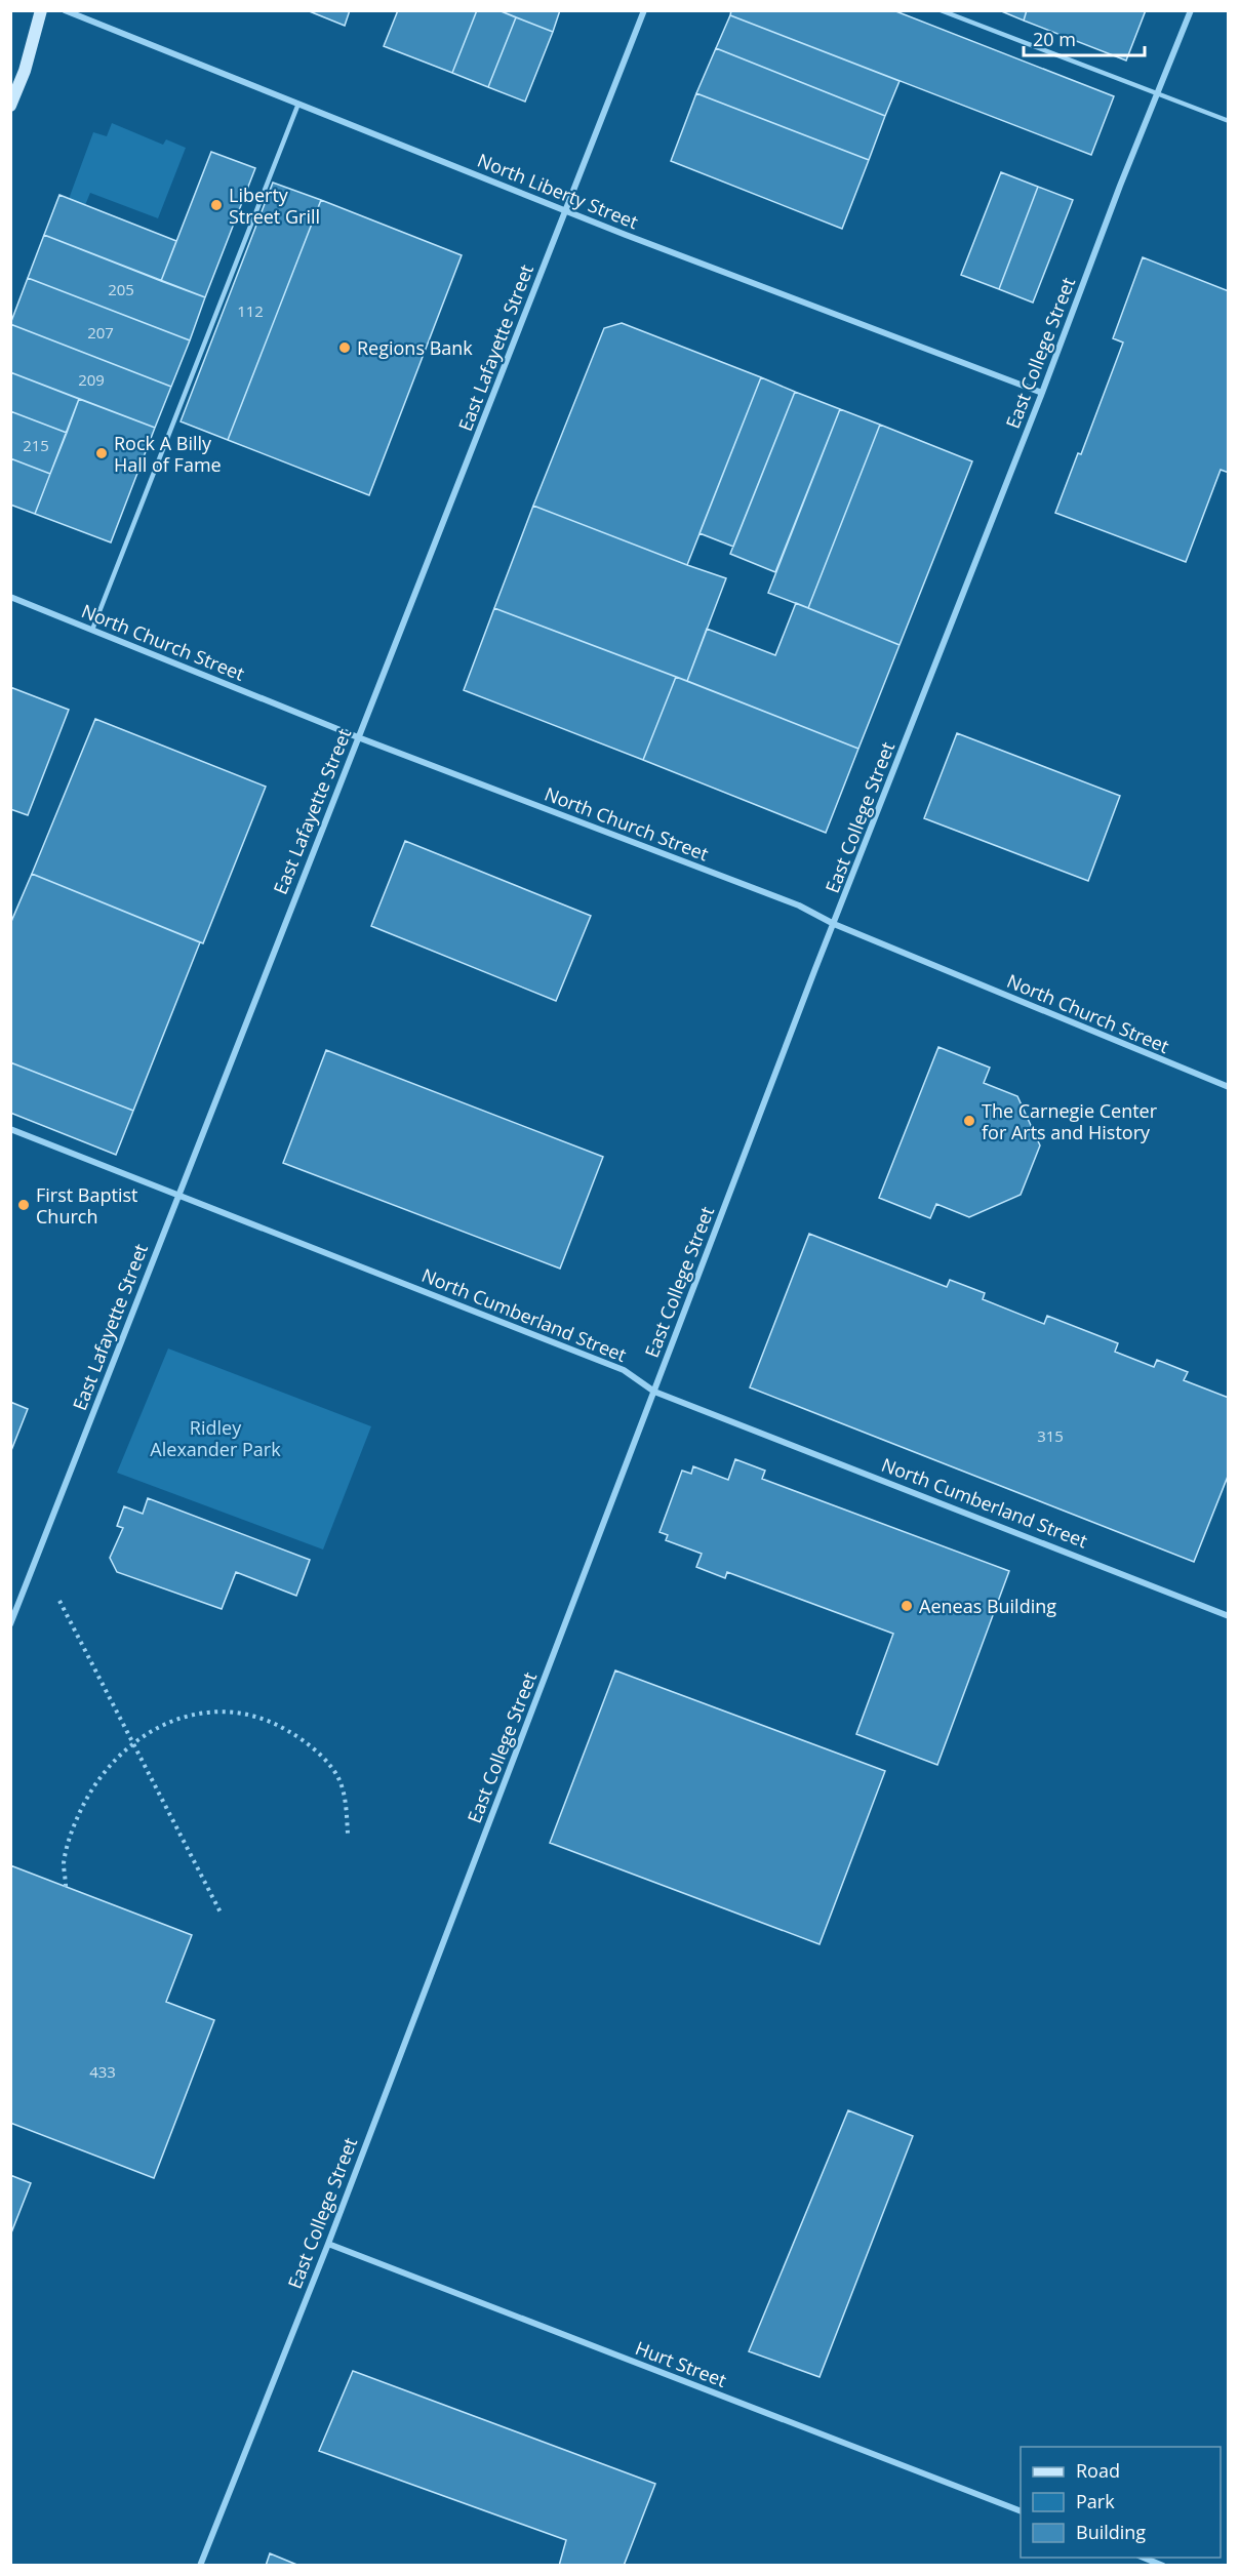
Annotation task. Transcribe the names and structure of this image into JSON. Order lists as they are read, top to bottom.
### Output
{
  "streets": {
    "street": [
      "North Liberty Street",
      "East Lafayette Street",
      "East College Street",
      "North Church Street",
      "North Cumberland Street",
      "Hurt Street"
    ]
  },
  "crossings": [
    ["North Liberty Street", "East Lafayette Street"],
    ["North Liberty Street", "East College Street"],
    ["East Lafayette Street", "North Church Street"],
    ["East Lafayette Street", "North Cumberland Street"],
    ["East College Street", "North Church Street"],
    ["East College Street", "North Cumberland Street"],
    ["East College Street", "Hurt Street"]
  ],
  "parks": ["Ridley Alexander Park"],
  "places": [
    "Liberty Street Grill",
    "Regions Bank",
    "Rock A Billy Hall of Fame",
    "The Carnegie Center for Arts and History",
    "First Baptist Church",
    "Aeneas Building"
  ],
  "house_numbers": [
    "205",
    "112",
    "207",
    "209",
    "215",
    "315",
    "433"
  ],
  "legend": ["Road", "Park", "Building"],
  "scale_bar": "20 m"
}
